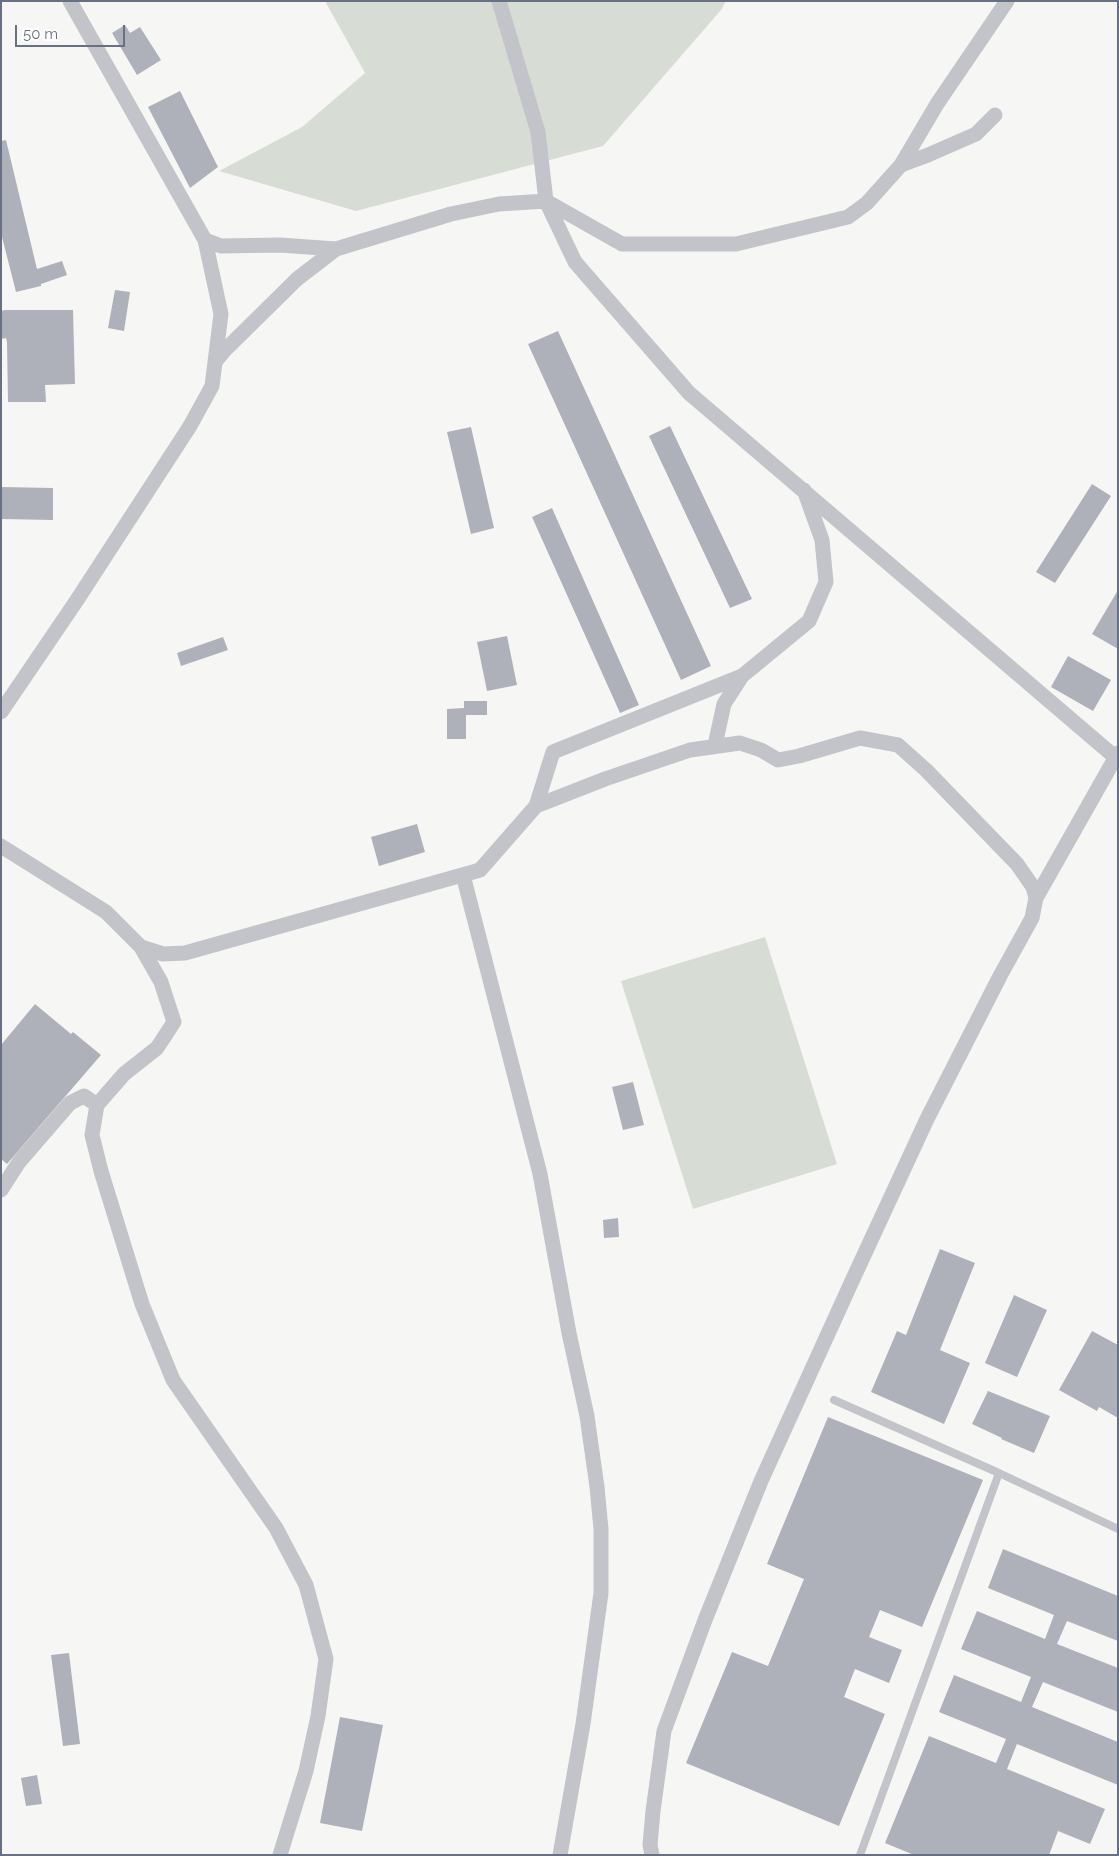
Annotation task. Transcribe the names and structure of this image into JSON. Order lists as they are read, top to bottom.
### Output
{
  "scale_bar": "50 m"
}
